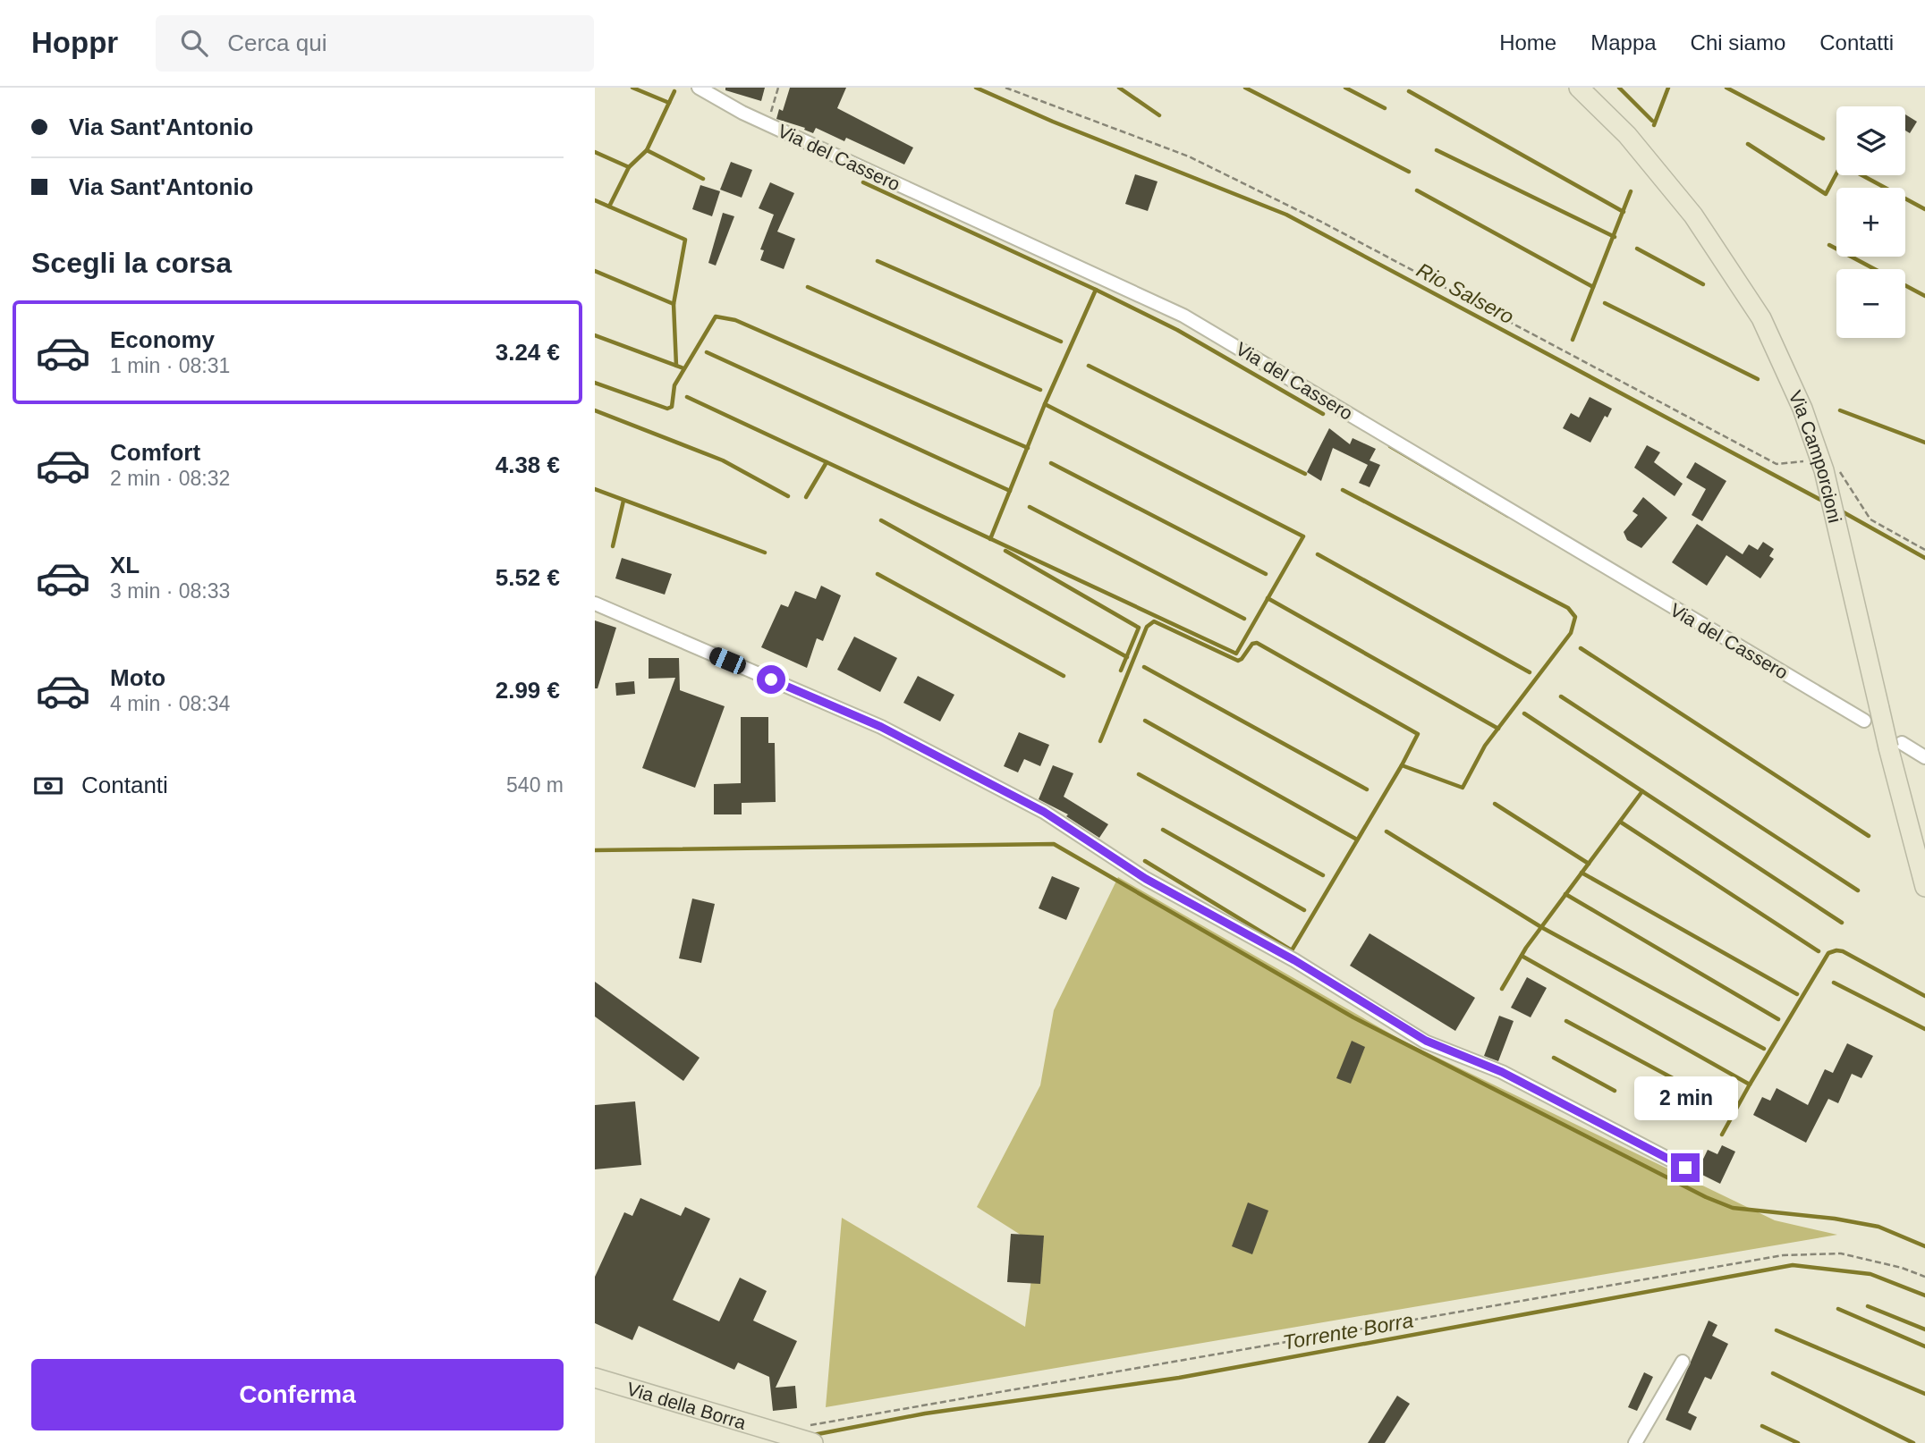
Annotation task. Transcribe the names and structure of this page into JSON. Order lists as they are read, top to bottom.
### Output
{
  "streets": {
    "main road": ["Via Camporcioni", "Via della Borra"],
    "street": ["Via del Cassero"]
  },
  "water": ["Rio Salsero", "Torrente Borra"],
  "page": {
    "header": "Hoppr",
    "search": "Cerca qui",
    "nav": [
      "Home",
      "Mappa",
      "Chi siamo",
      "Contatti"
    ],
    "banner": ["Via Sant'Antonio", "Via Sant'Antonio"],
    "map_buttons": ["+", "−"],
    "heading": "Scegli la corsa",
    "list": [
      {
        "name": "Economy",
        "note": "1 min · 08:31",
        "value": "3.24 €"
      },
      {
        "name": "Comfort",
        "note": "2 min · 08:32",
        "value": "4.38 €"
      },
      {
        "name": "XL",
        "note": "3 min · 08:33",
        "value": "5.52 €"
      },
      {
        "name": "Moto",
        "note": "4 min · 08:34",
        "value": "2.99 €"
      }
    ],
    "pay": ["Contanti", "540 m"],
    "bubble": "2 min",
    "buttons": "Conferma"
  }
}
